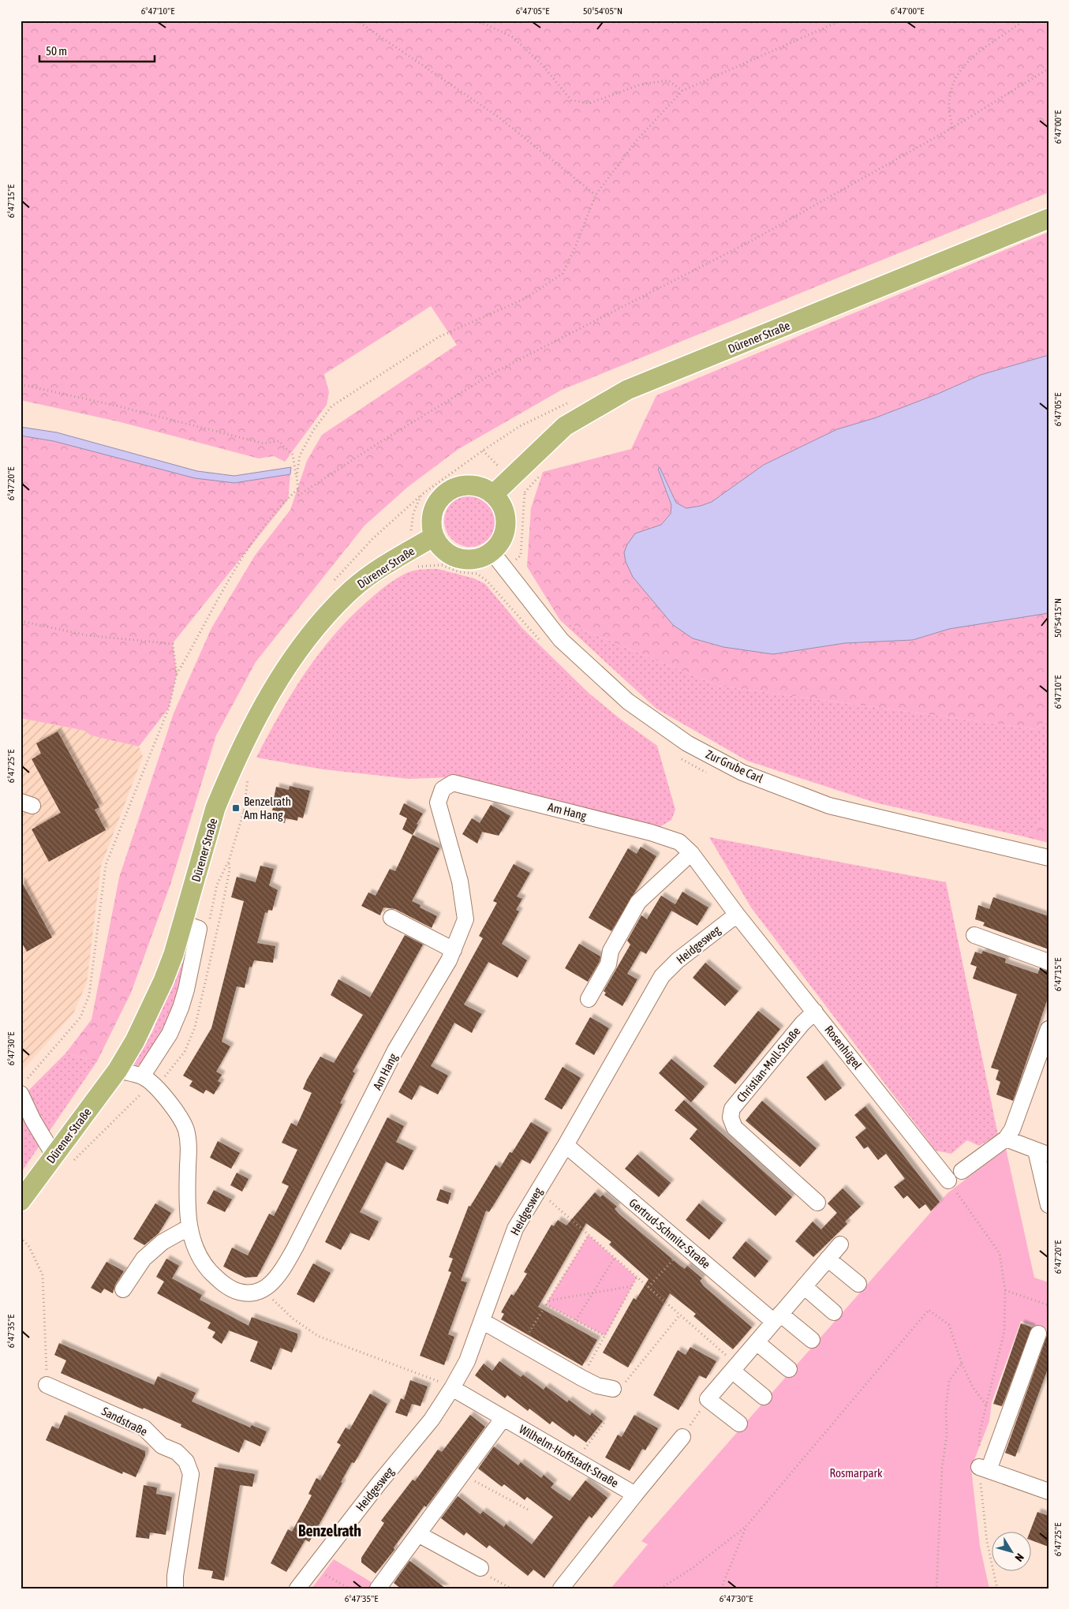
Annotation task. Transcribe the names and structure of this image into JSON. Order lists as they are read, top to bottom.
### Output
{
  "streets": {
    "main road": ["Dürener Straße"],
    "street": [
      "Zur Grube Carl",
      "Am Hang",
      "Heidgesweg",
      "Rosenhügel",
      "Christian-Moll-Straße",
      "Gertrud-Schmitz-Straße",
      "Sandstraße",
      "Wilhelm-Hoffstadt-Straße"
    ]
  },
  "crossings": [
    ["Dürener Straße", "Zur Grube Carl"],
    ["Heidgesweg", "Rosenhügel"],
    ["Heidgesweg", "Gertrud-Schmitz-Straße"],
    ["Heidgesweg", "Wilhelm-Hoffstadt-Straße"],
    ["Rosenhügel", "Christian-Moll-Straße"]
  ],
  "districts": ["Benzelrath"],
  "parks": ["Rosmarpark"],
  "places": {
    "transit": ["Benzelrath Am Hang"]
  },
  "scale_bar": "50 m",
  "north": "bottom right",
  "coordinates": [
    "6°47'10\"E",
    "6°47'05\"E",
    "50°54'05\"N",
    "6°47'00\"E",
    "6°47'15\"E",
    "6°47'20\"E",
    "50°54'15\"N",
    "6°47'25\"E",
    "6°47'30\"E",
    "6°47'35\"E"
  ]
}
